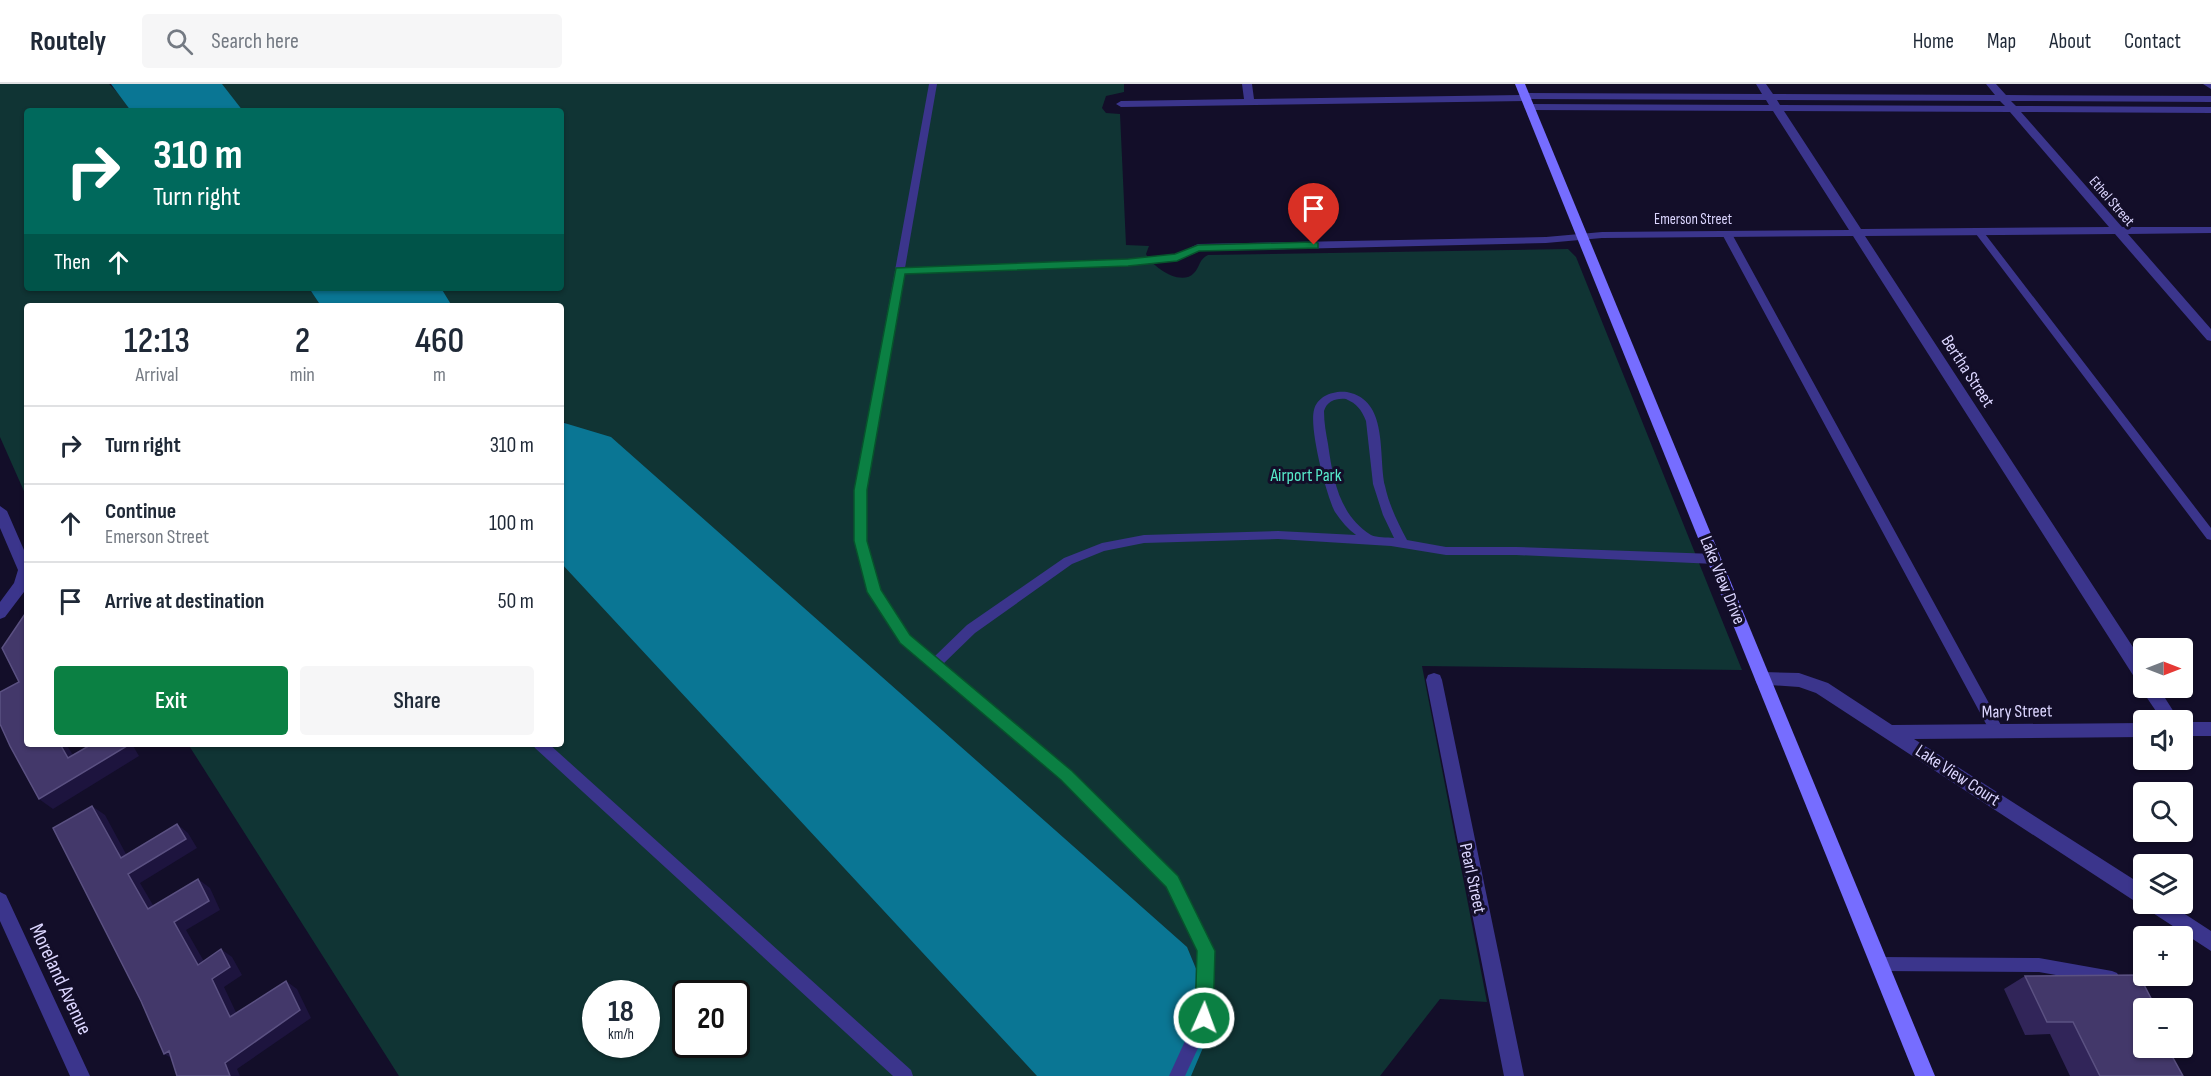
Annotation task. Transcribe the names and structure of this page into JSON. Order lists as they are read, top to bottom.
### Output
{
  "streets": {
    "street": [
      "Ethel Street",
      "Emerson Street",
      "Bertha Street",
      "Lake View Drive",
      "Mary Street",
      "Lake View Court",
      "Pearl Street",
      "Moreland Avenue"
    ]
  },
  "crossings": [
    ["Ethel Street", "Emerson Street"],
    ["Emerson Street", "Bertha Street"],
    ["Emerson Street", "Lake View Drive"],
    ["Lake View Drive", "Lake View Court"],
    ["Mary Street", "Lake View Court"]
  ],
  "parks": ["Airport Park"],
  "north": "right",
  "page": {
    "header": "Routely",
    "search": "Search here",
    "nav": [
      "Home",
      "Map",
      "About",
      "Contact"
    ],
    "turn": ["310 m", "Turn right"],
    "then": "Then",
    "eta": [
      "12:13",
      "Arrival",
      "2",
      "min",
      "460",
      "m"
    ],
    "list": [
      {
        "name": "Turn right",
        "value": "310 m"
      },
      {
        "name": "Continue",
        "note": "Emerson Street",
        "value": "100 m"
      },
      {
        "name": "Arrive at destination",
        "value": "50 m"
      }
    ],
    "map_buttons": ["+", "−"],
    "buttons": ["Exit", "Share"],
    "speed": "18 km/h",
    "limit": "20"
  }
}
